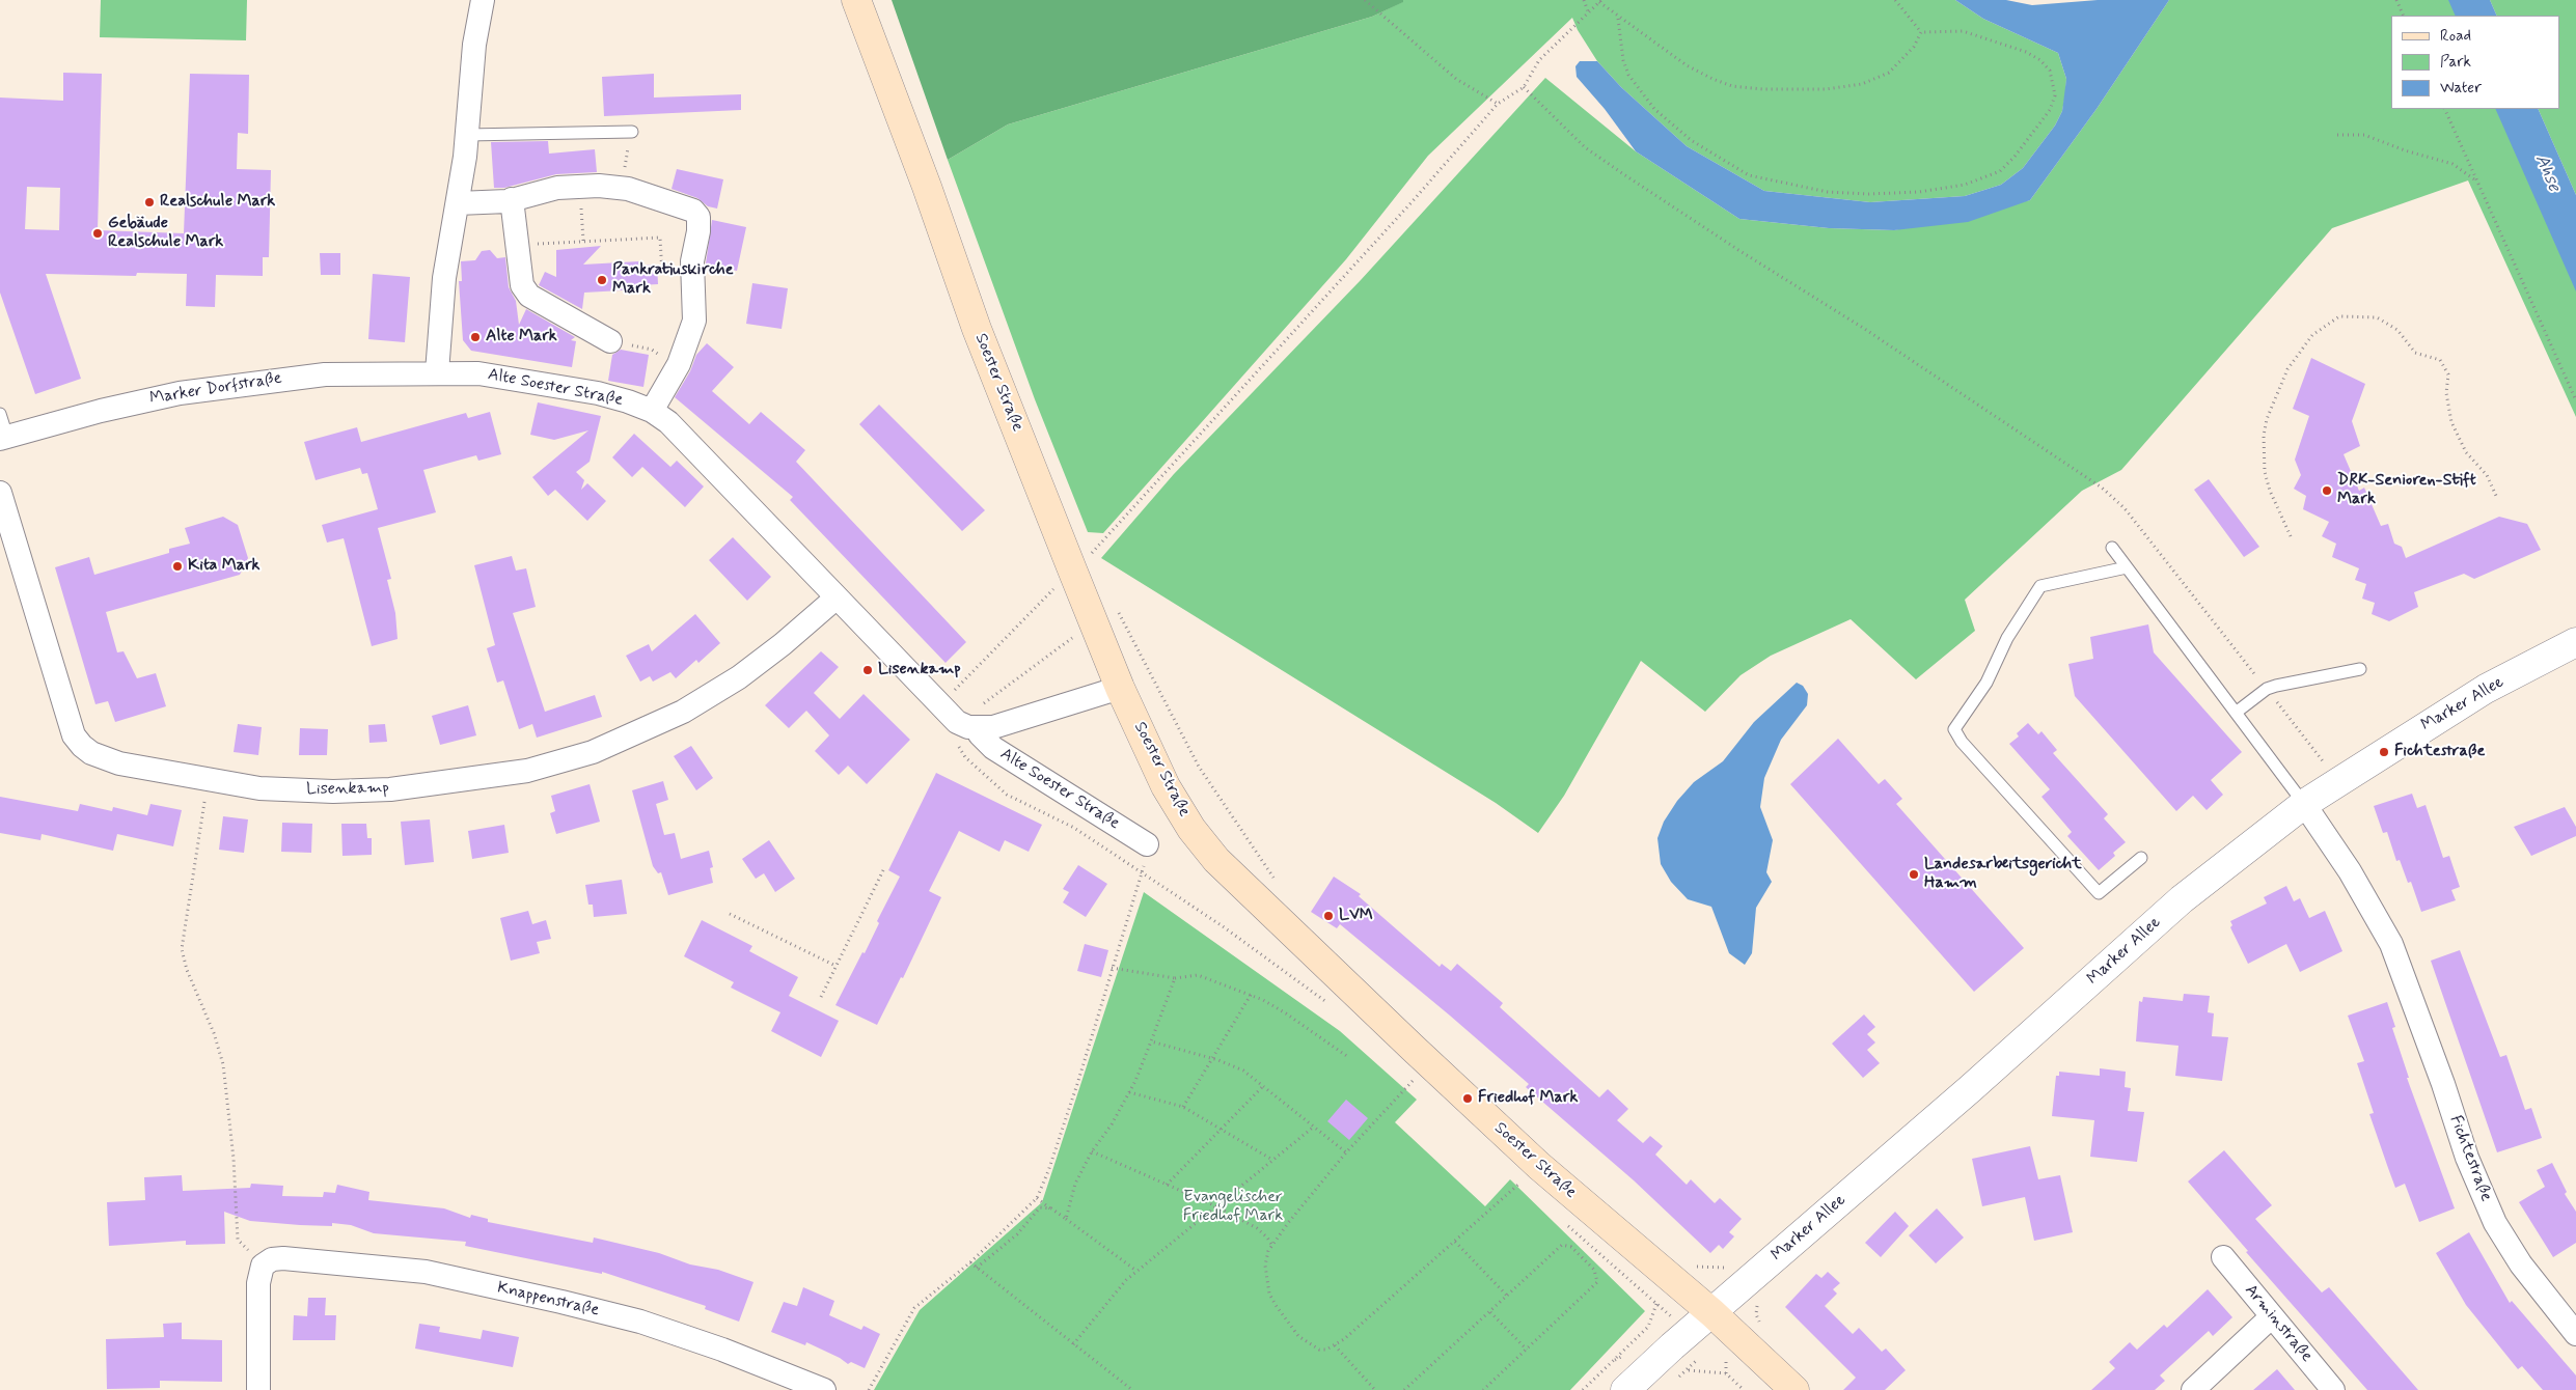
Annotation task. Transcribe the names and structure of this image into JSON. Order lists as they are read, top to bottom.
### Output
{
  "streets": {
    "main road": ["Soester Straße"],
    "street": [
      "Alte Soester Straße",
      "Marker Dorfstraße",
      "Marker Allee",
      "Lisenkamp",
      "Fichtestraße",
      "Knappenstraße",
      "Arminstraße"
    ]
  },
  "crossings": [
    ["Soester Straße", "Alte Soester Straße"],
    ["Soester Straße", "Marker Allee"],
    ["Alte Soester Straße", "Marker Dorfstraße"],
    ["Alte Soester Straße", "Lisenkamp"],
    ["Marker Allee", "Fichtestraße"]
  ],
  "water": ["Ahse"],
  "parks": ["Evangelischer Friedhof Mark"],
  "places": [
    "Realschule Mark",
    "Gebäude Realschule Mark",
    "Pankratiuskirche Mark",
    "Alte Mark",
    "DRK-Senioren-Stift Mark",
    "Kita Mark",
    "Lisenkamp",
    "Fichtestraße",
    "Landesarbeitsgericht Hamm",
    "LVM",
    "Friedhof Mark"
  ],
  "legend": ["Road", "Park", "Water"]
}
